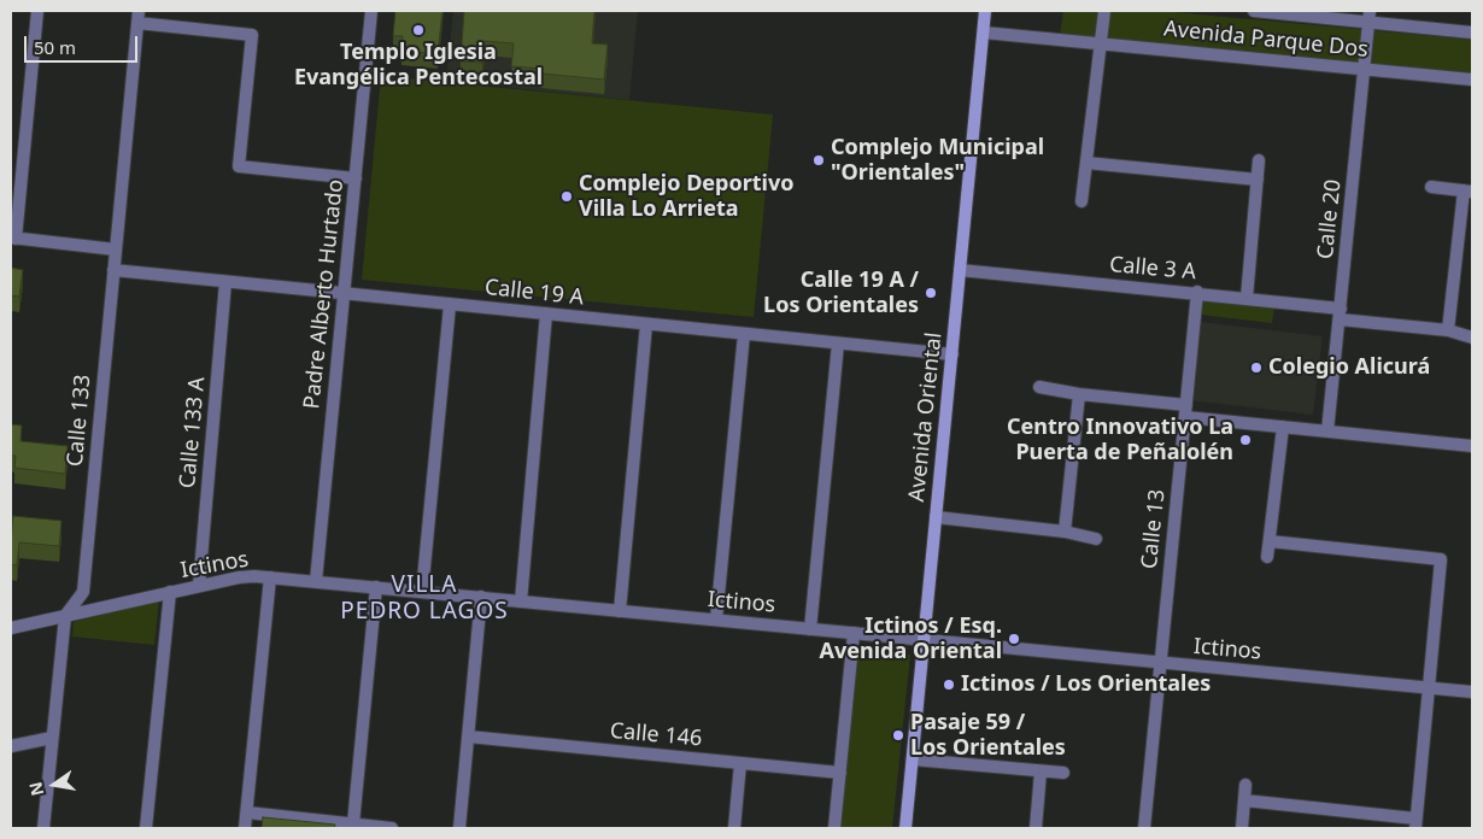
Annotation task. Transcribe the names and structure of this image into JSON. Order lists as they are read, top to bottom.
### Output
{
  "streets": {
    "main road": ["Avenida Oriental"],
    "street": [
      "Avenida Parque Dos",
      "Calle 20",
      "Calle 3 A",
      "Calle 19 A",
      "Padre Alberto Hurtado",
      "Calle 133",
      "Calle 133 A",
      "Calle 13",
      "Ictinos",
      "Calle 146"
    ]
  },
  "crossings": [
    ["Avenida Parque Dos", "Calle 20"],
    ["Avenida Parque Dos", "Avenida Oriental"],
    ["Calle 20", "Calle 3 A"],
    ["Calle 3 A", "Avenida Oriental"],
    ["Calle 3 A", "Calle 13"],
    ["Calle 19 A", "Padre Alberto Hurtado"],
    ["Calle 19 A", "Avenida Oriental"],
    ["Calle 19 A", "Calle 133"],
    ["Calle 19 A", "Calle 133 A"],
    ["Padre Alberto Hurtado", "Ictinos"],
    ["Avenida Oriental", "Ictinos"],
    ["Calle 133", "Ictinos"],
    ["Calle 133 A", "Ictinos"],
    ["Calle 13", "Ictinos"]
  ],
  "districts": ["VILLA PEDRO LAGOS"],
  "places": [
    "Templo Iglesia Evangélica Pentecostal",
    "Complejo Municipal \"Orientales\"",
    "Complejo Deportivo Villa Lo Arrieta",
    "Calle 19 A / Los Orientales",
    "Colegio Alicurá",
    "Centro Innovativo La Puerta de Peñalolén",
    "Ictinos / Esq. Avenida Oriental",
    "Ictinos / Los Orientales",
    "Pasaje 59 / Los Orientales"
  ],
  "scale_bar": "50 m",
  "north": "left"
}
